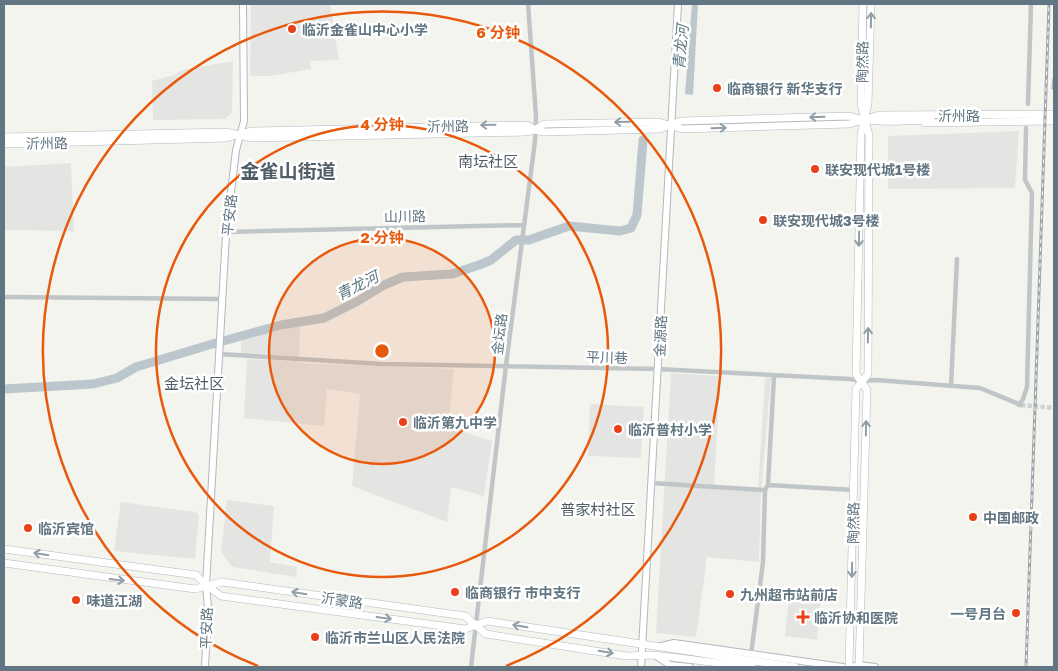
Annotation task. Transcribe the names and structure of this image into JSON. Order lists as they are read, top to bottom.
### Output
{
  "streets": {
    "main road": ["陶然路", "沂州路", "沂蒙路"],
    "street": [
      "平安路",
      "山川路",
      "金坛路",
      "金源路",
      "平川巷"
    ]
  },
  "crossings": [
    ["陶然路", "沂州路"],
    ["陶然路", "平川巷"],
    ["沂州路", "平安路"],
    ["沂州路", "金坛路"],
    ["沂州路", "金源路"],
    ["平安路", "山川路"],
    ["平安路", "平川巷"],
    ["平安路", "沂蒙路"],
    ["山川路", "金坛路"],
    ["金坛路", "平川巷"],
    ["金坛路", "沂蒙路"],
    ["金源路", "平川巷"],
    ["金源路", "沂蒙路"]
  ],
  "districts": [
    "南坛社区",
    "金雀山街道",
    "金坛社区",
    "普家村社区"
  ],
  "water": ["青龙河"],
  "places": {
    "other": [
      "临沂金雀山中心小学",
      "临商银行 新华支行",
      "联安现代城1号楼",
      "联安现代城3号楼",
      "临沂第九中学",
      "临沂普村小学",
      "中国邮政",
      "临沂宾馆",
      "临商银行 市中支行",
      "九州超市站前店",
      "味道江湖",
      "一号月台",
      "临沂市兰山区人民法院"
    ],
    "health": ["临沂协和医院"]
  },
  "rings": ["6 分钟", "4 分钟", "2 分钟"]
}
